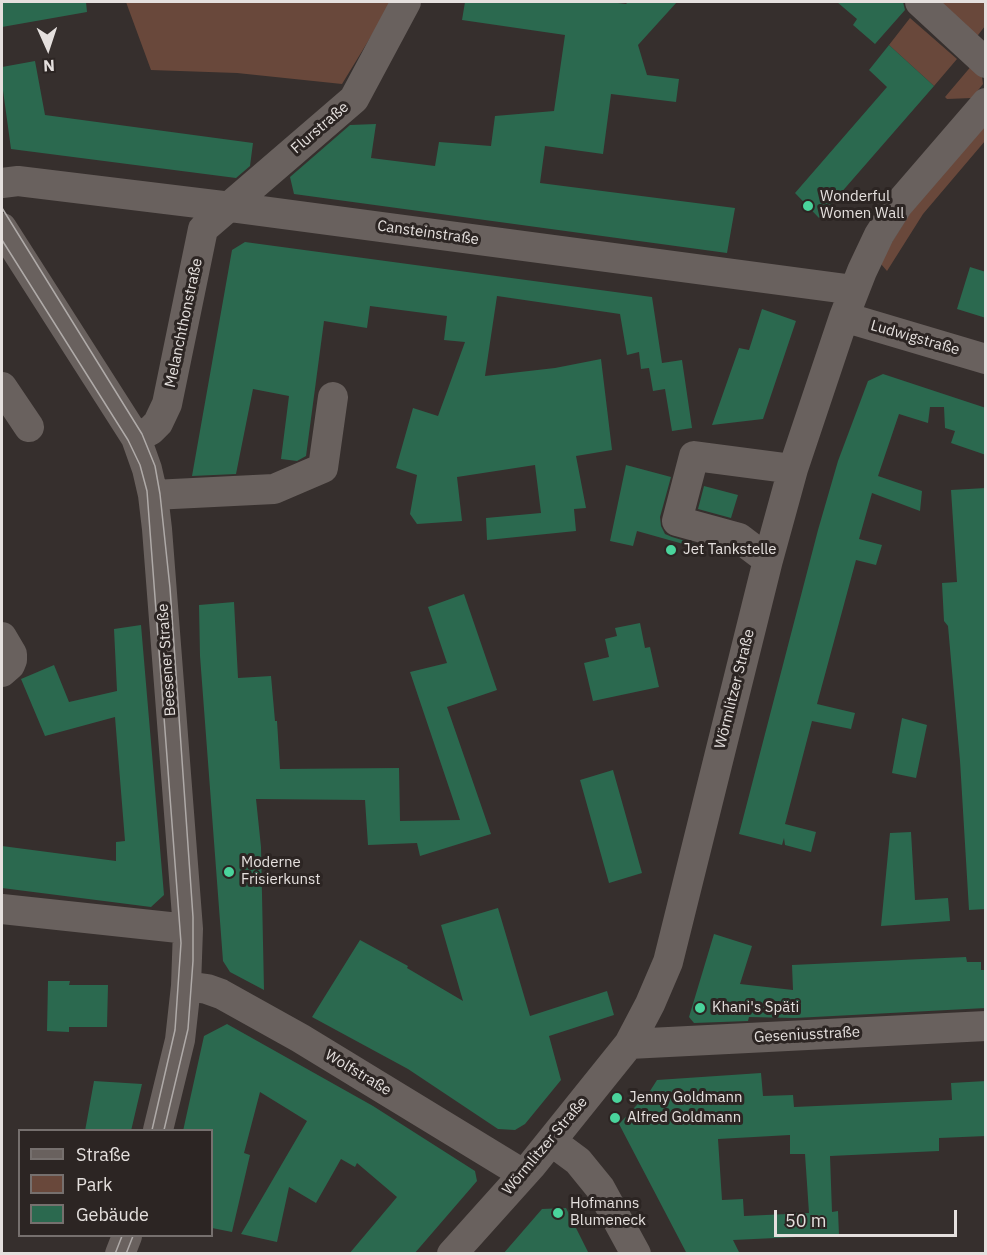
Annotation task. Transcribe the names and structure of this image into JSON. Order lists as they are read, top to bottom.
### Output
{
  "streets": {
    "street": [
      "Flurstraße",
      "Cansteinstraße",
      "Melanchthonstraße",
      "Ludwigstraße",
      "Beesener Straße",
      "Wörmlitzer Straße",
      "Geseniusstraße",
      "Wolfstraße"
    ]
  },
  "crossings": [
    ["Flurstraße", "Cansteinstraße"],
    ["Flurstraße", "Melanchthonstraße"],
    ["Cansteinstraße", "Melanchthonstraße"],
    ["Cansteinstraße", "Ludwigstraße"],
    ["Cansteinstraße", "Wörmlitzer Straße"],
    ["Melanchthonstraße", "Beesener Straße"],
    ["Ludwigstraße", "Wörmlitzer Straße"],
    ["Beesener Straße", "Wolfstraße"],
    ["Wörmlitzer Straße", "Geseniusstraße"],
    ["Wörmlitzer Straße", "Wolfstraße"]
  ],
  "places": [
    "Wonderful Women Wall",
    "Jet Tankstelle",
    "Moderne Frisierkunst",
    "Khani's Späti",
    "Jenny Goldmann",
    "Alfred Goldmann",
    "Hofmanns Blumeneck"
  ],
  "legend": ["Straße", "Park", "Gebäude"],
  "scale_bar": "50 m",
  "north": "bottom"
}
